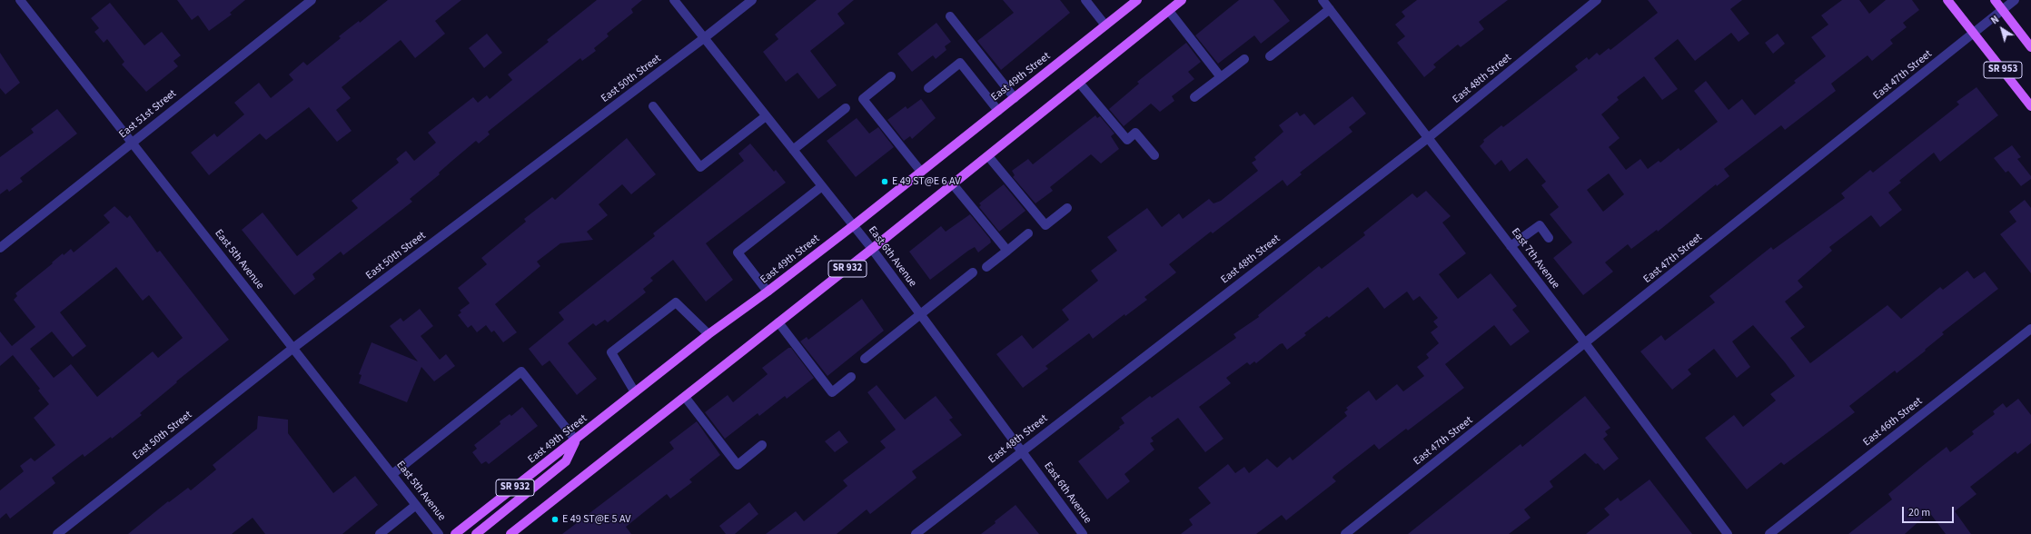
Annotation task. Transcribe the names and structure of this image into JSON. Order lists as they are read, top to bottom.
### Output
{
  "streets": {
    "main road": ["SR 953", "East 49th Street", "SR 932"],
    "street": [
      "East 47th Street",
      "East 50th Street",
      "East 48th Street",
      "East 51st Street",
      "East 6th Avenue",
      "East 7th Avenue",
      "East 5th Avenue",
      "East 46th Street"
    ]
  },
  "crossings": [
    ["SR 953", "East 47th Street"],
    ["East 47th Street", "East 7th Avenue"],
    ["East 49th Street", "East 6th Avenue"],
    ["East 50th Street", "East 6th Avenue"],
    ["East 50th Street", "East 5th Avenue"],
    ["East 48th Street", "East 6th Avenue"],
    ["East 48th Street", "East 7th Avenue"],
    ["East 51st Street", "East 5th Avenue"],
    ["East 6th Avenue", "SR 932"]
  ],
  "places": ["E 49 ST@E 6 AV", "E 49 ST@E 5 AV"],
  "scale_bar": "20 m",
  "north": "top left"
}
